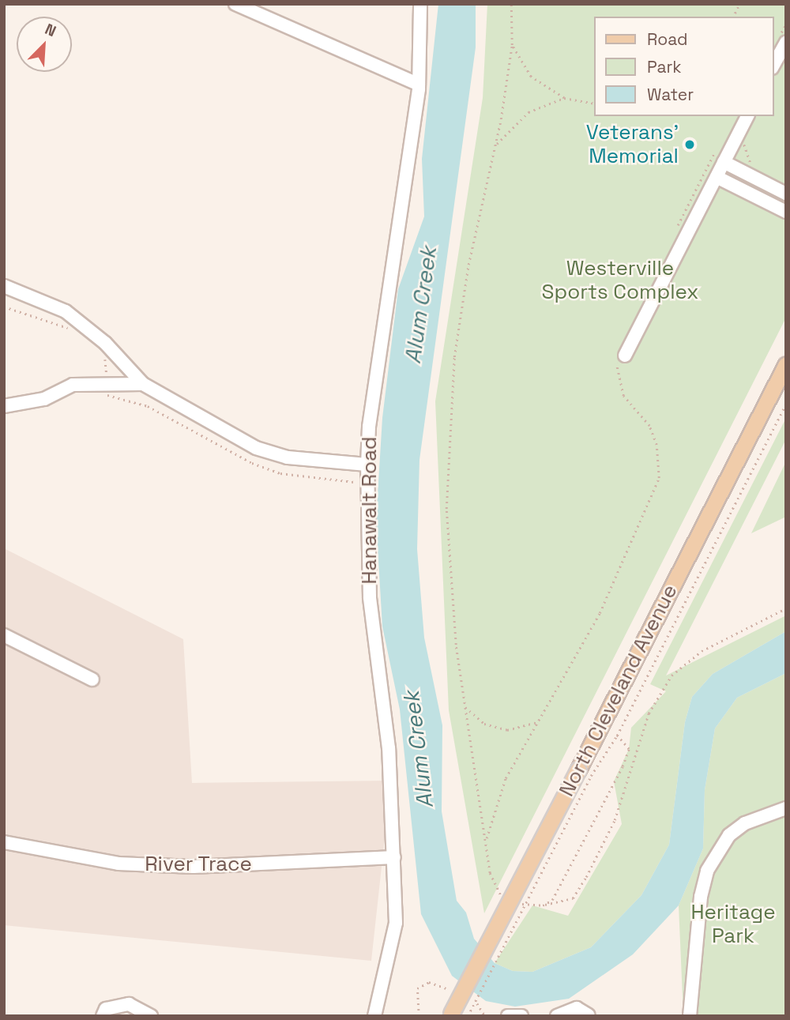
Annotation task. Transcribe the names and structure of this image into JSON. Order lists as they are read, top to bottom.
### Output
{
  "streets": {
    "main road": ["North Cleveland Avenue"],
    "street": ["Hanawalt Road", "River Trace"]
  },
  "crossings": [
    ["Hanawalt Road", "River Trace"]
  ],
  "water": ["Alum Creek"],
  "parks": ["Westerville Sports Complex", "Heritage Park"],
  "places": ["Veterans' Memorial"],
  "legend": ["Road", "Park", "Water"],
  "north": "top right"
}
